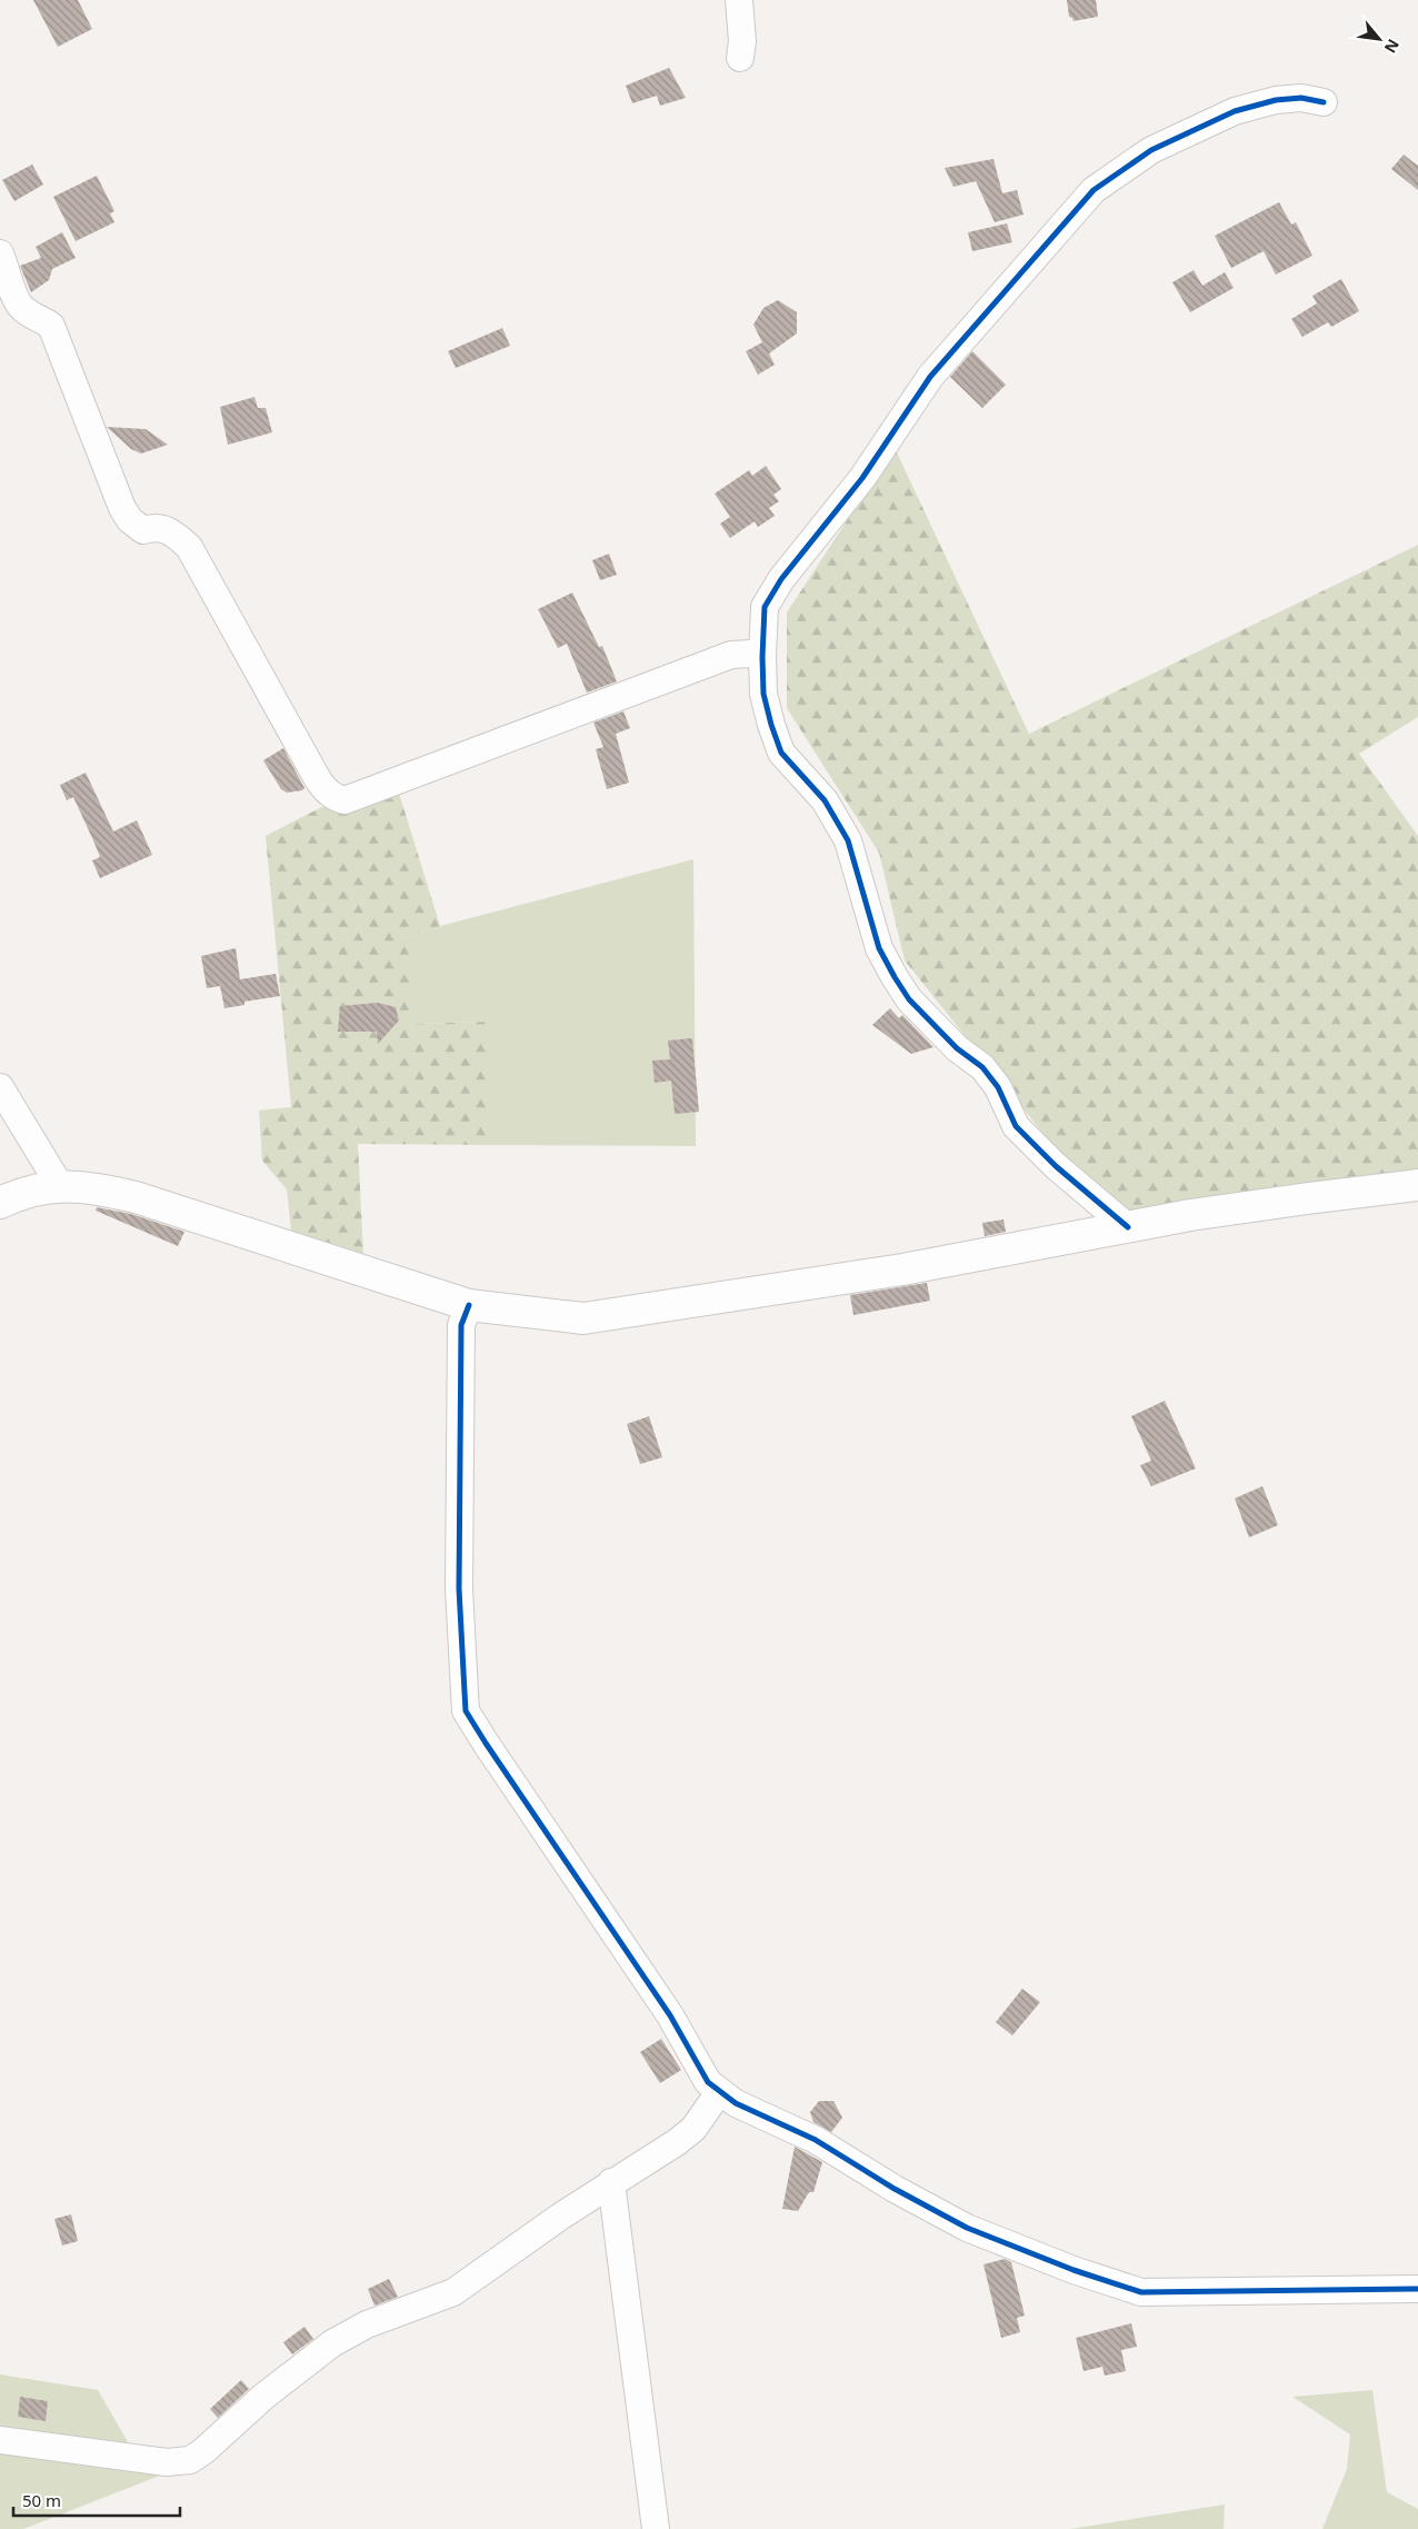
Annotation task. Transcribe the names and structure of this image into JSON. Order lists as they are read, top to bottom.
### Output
{
  "scale_bar": "50 m",
  "north": "bottom right"
}
